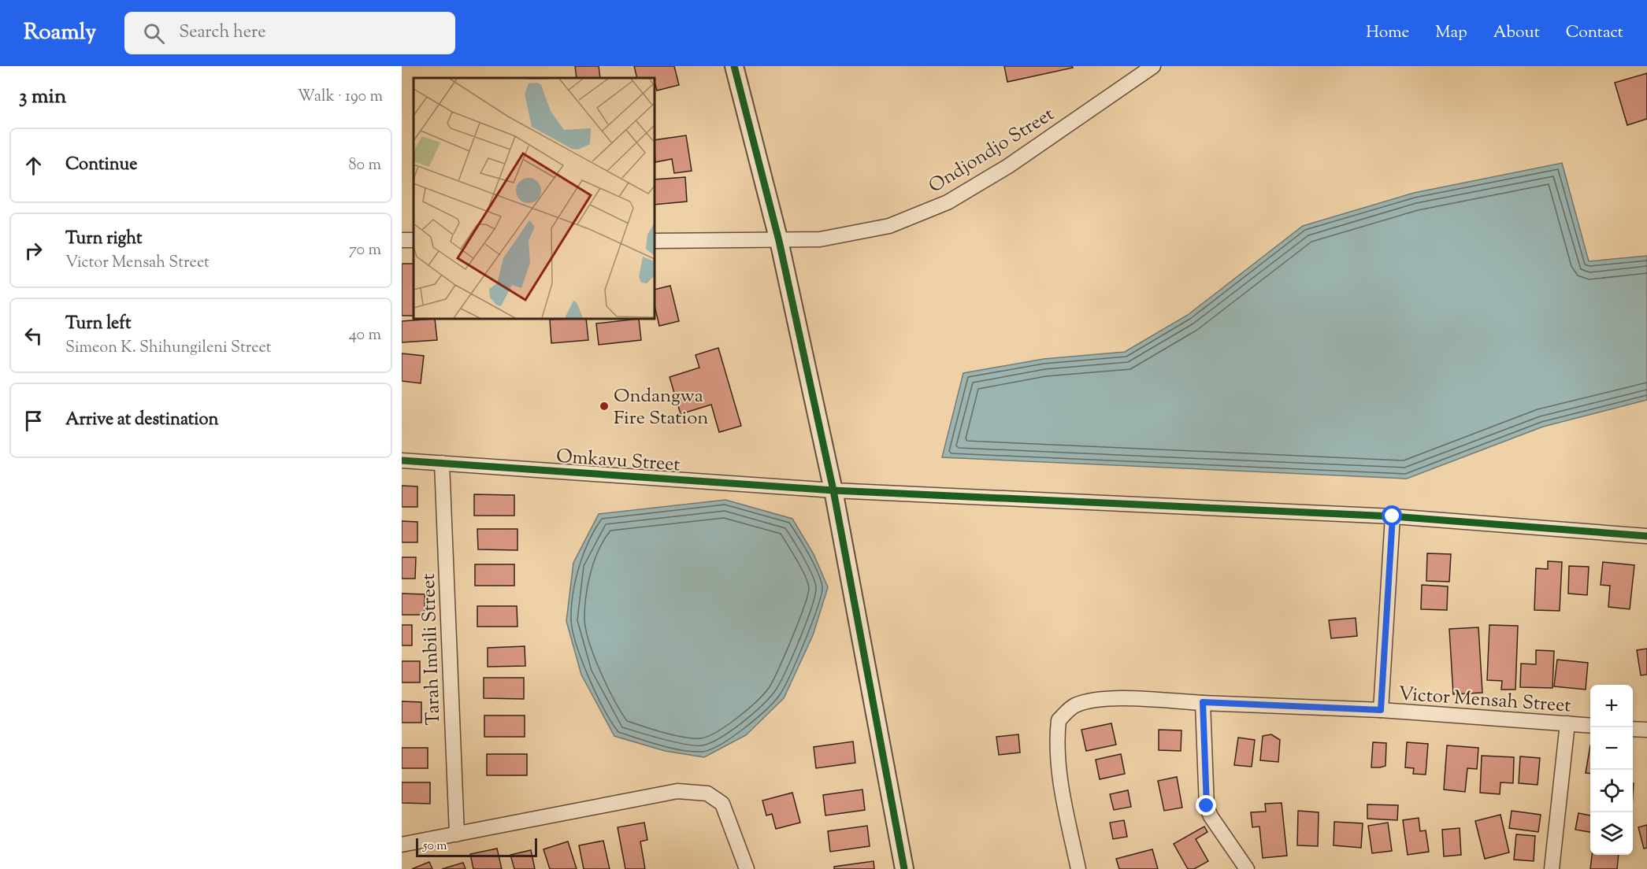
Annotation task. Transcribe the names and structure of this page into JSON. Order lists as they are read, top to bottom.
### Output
{
  "streets": {
    "street": [
      "Ondjondjo Street",
      "Omkavu Street",
      "Tarah Imbili Street",
      "Victor Mensah Street"
    ]
  },
  "crossings": [
    ["Omkavu Street", "Tarah Imbili Street"]
  ],
  "places": ["Ondangwa Fire Station"],
  "scale_bar": "50 m",
  "page": {
    "header": "Roamly",
    "search": "Search here",
    "nav": [
      "Home",
      "Map",
      "About",
      "Contact"
    ],
    "heading": ["3 min", "Walk · 190 m"],
    "list": [
      ["Continue", "80 m"],
      ["Turn right", "Victor Mensah Street", "70 m"],
      ["Turn left", "Simeon K. Shihungileni Street", "40 m"],
      "Arrive at destination"
    ],
    "map_buttons": ["+", "−"],
    "scale": "50 m"
  }
}
